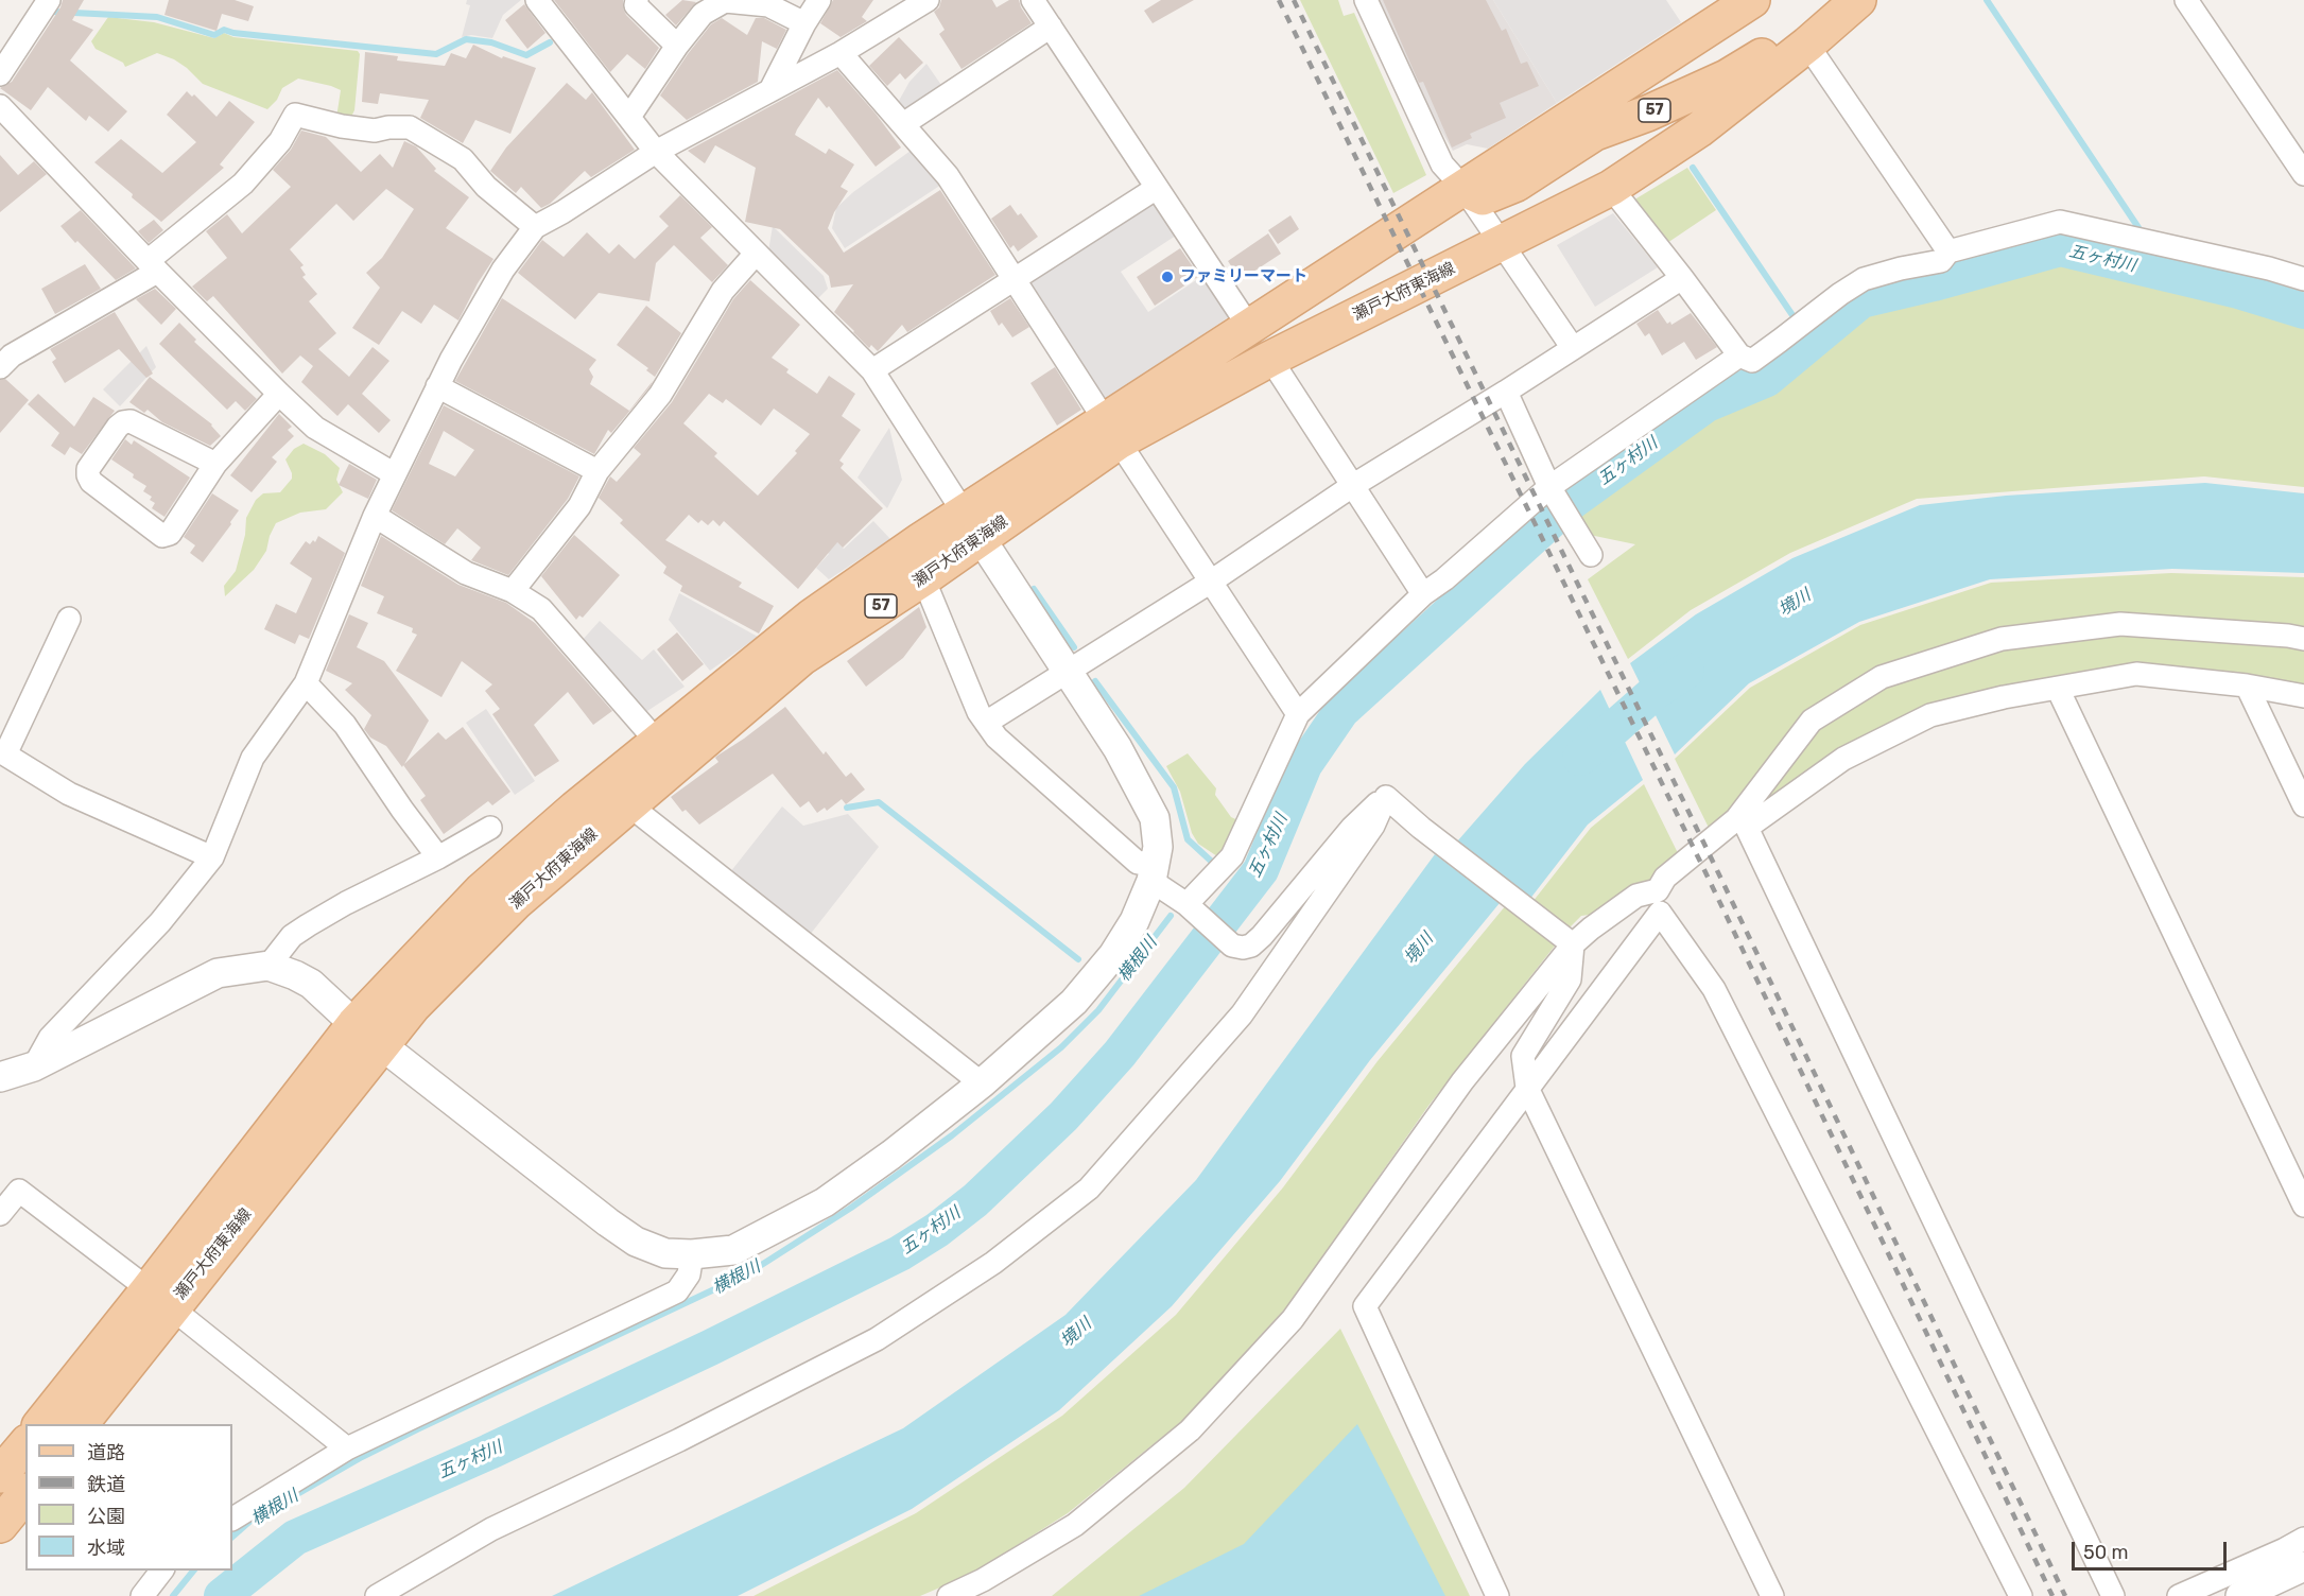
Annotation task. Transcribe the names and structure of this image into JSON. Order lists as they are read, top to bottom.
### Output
{
  "streets": {
    "main road": ["57", "瀬戸大府東海線"]
  },
  "crossings": [
    ["57", "瀬戸大府東海線"]
  ],
  "water": ["五ヶ村川", "境川", "横根川"],
  "places": ["ファミリーマート"],
  "legend": [
    "道路",
    "鉄道",
    "公園",
    "水域"
  ],
  "scale_bar": "50 m"
}
